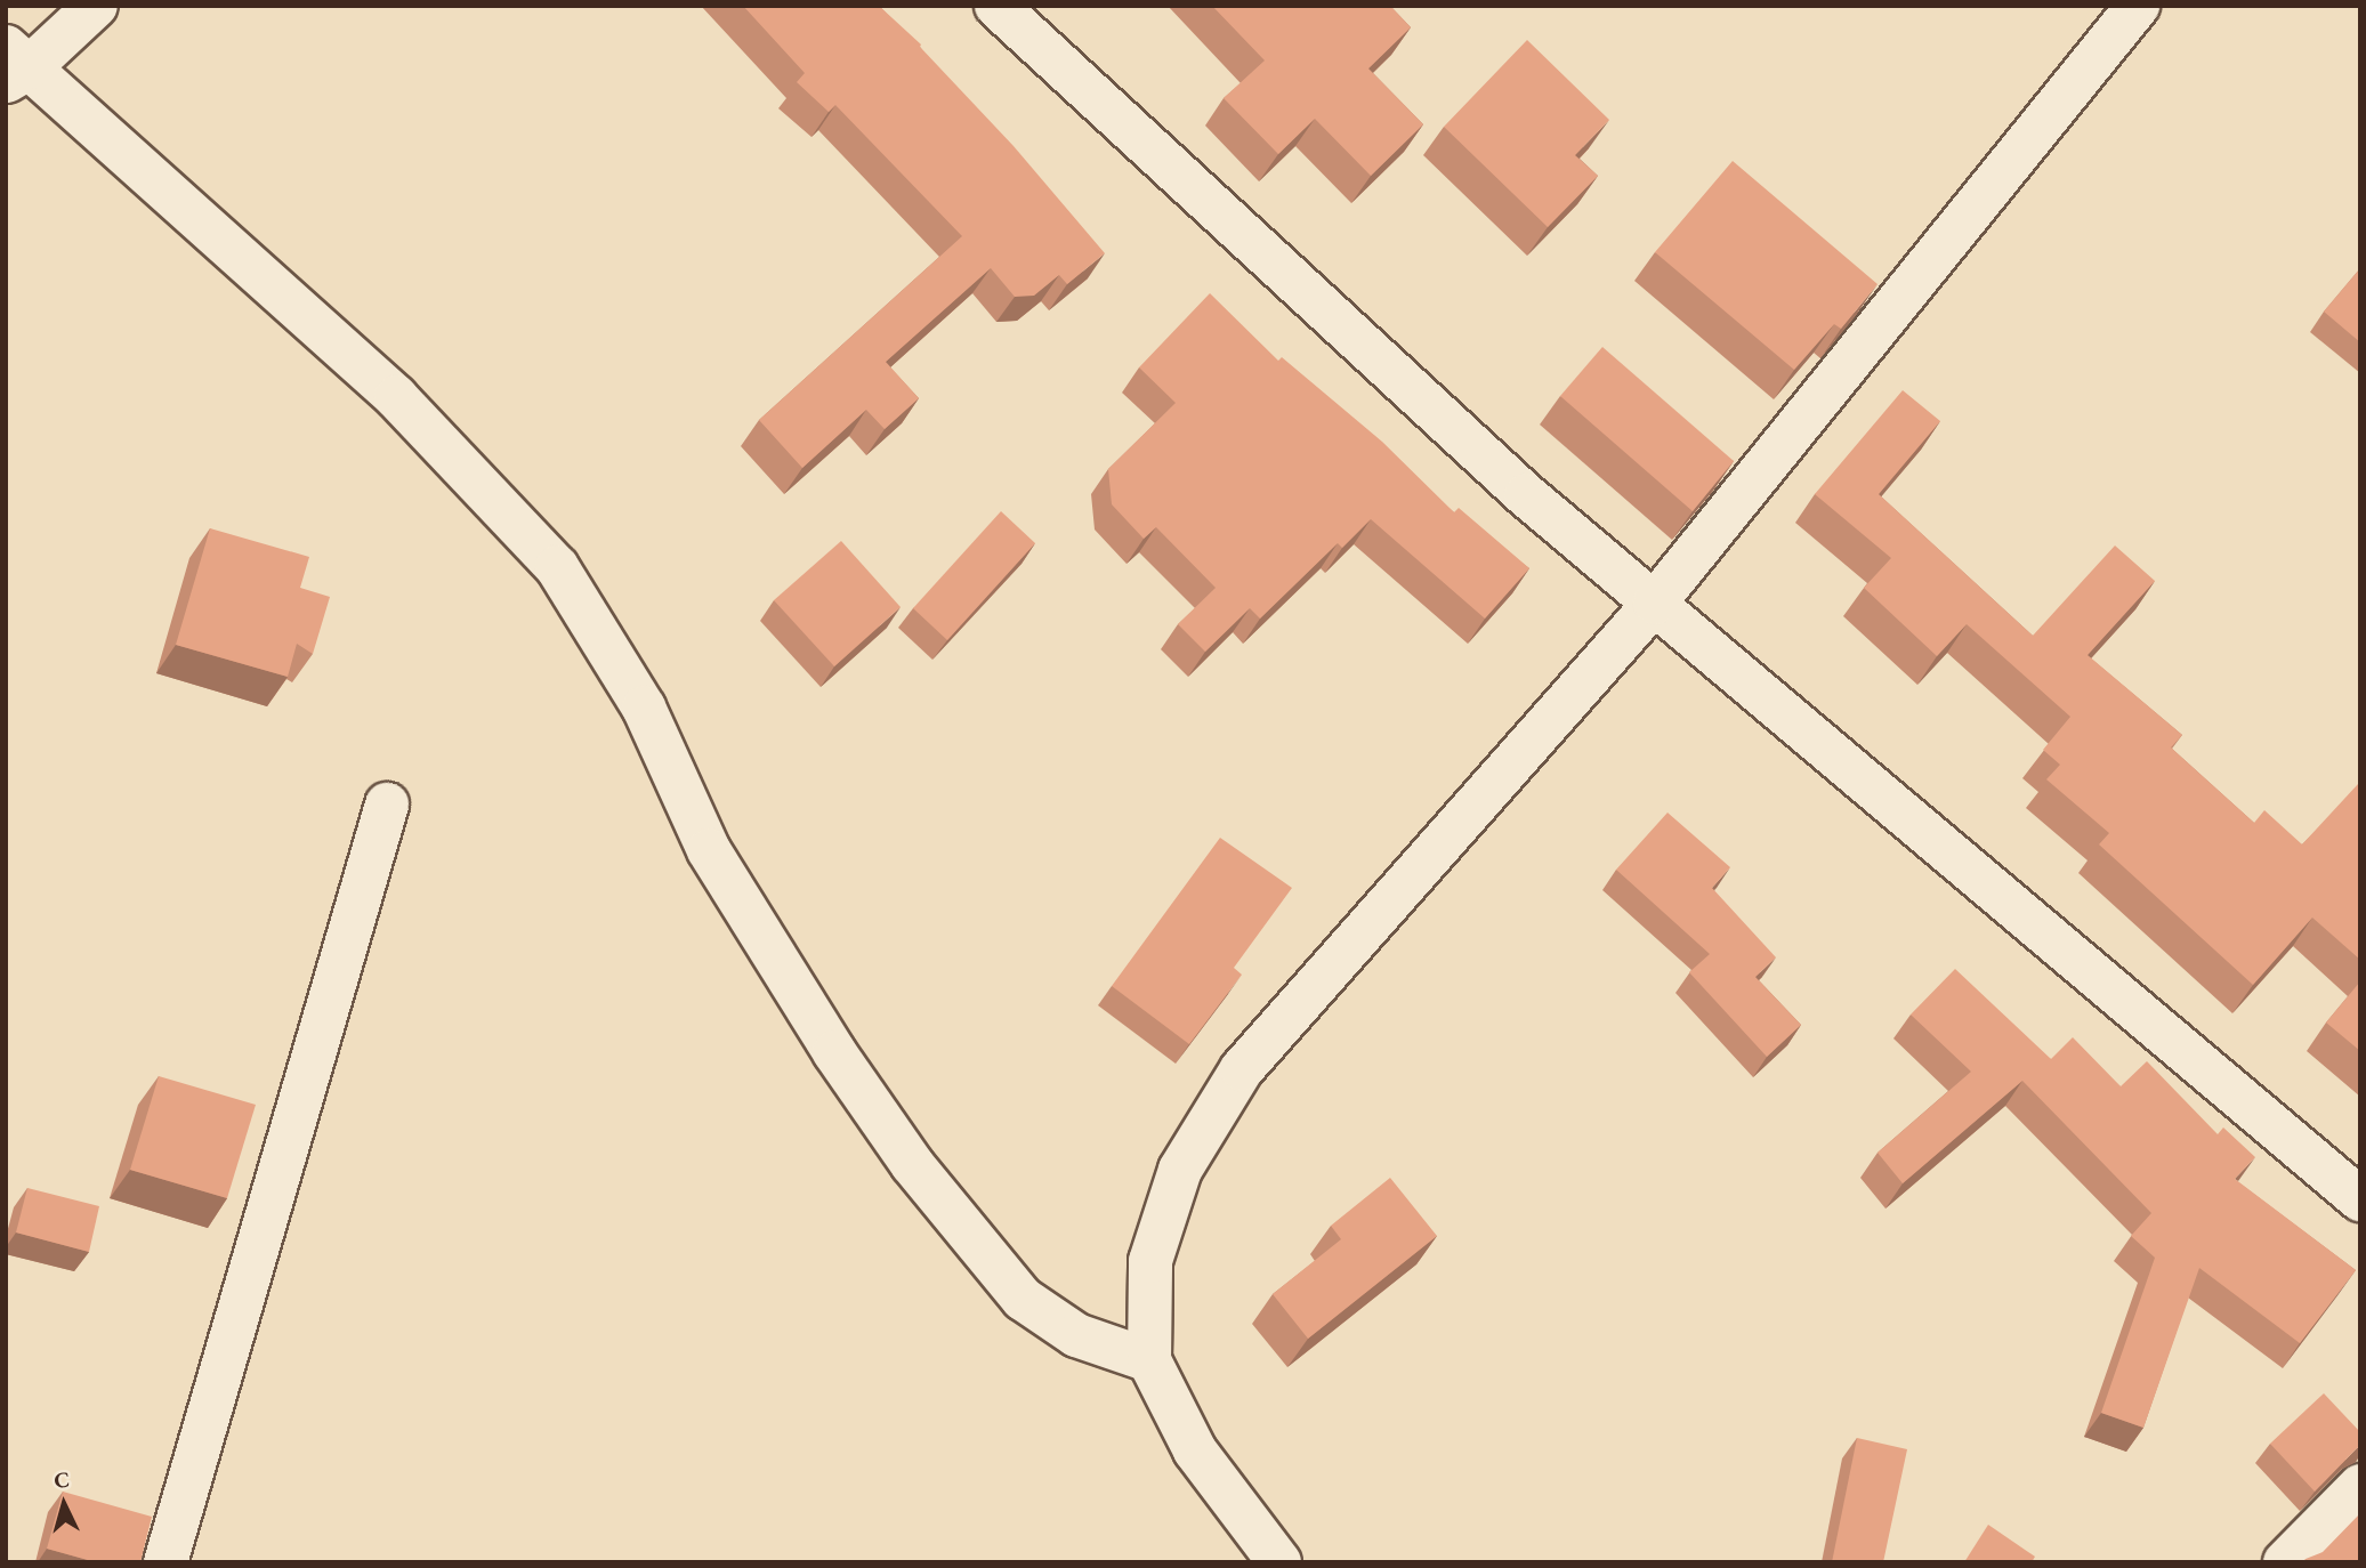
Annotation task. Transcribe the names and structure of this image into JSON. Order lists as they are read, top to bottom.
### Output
{
  "north": "top"
}
